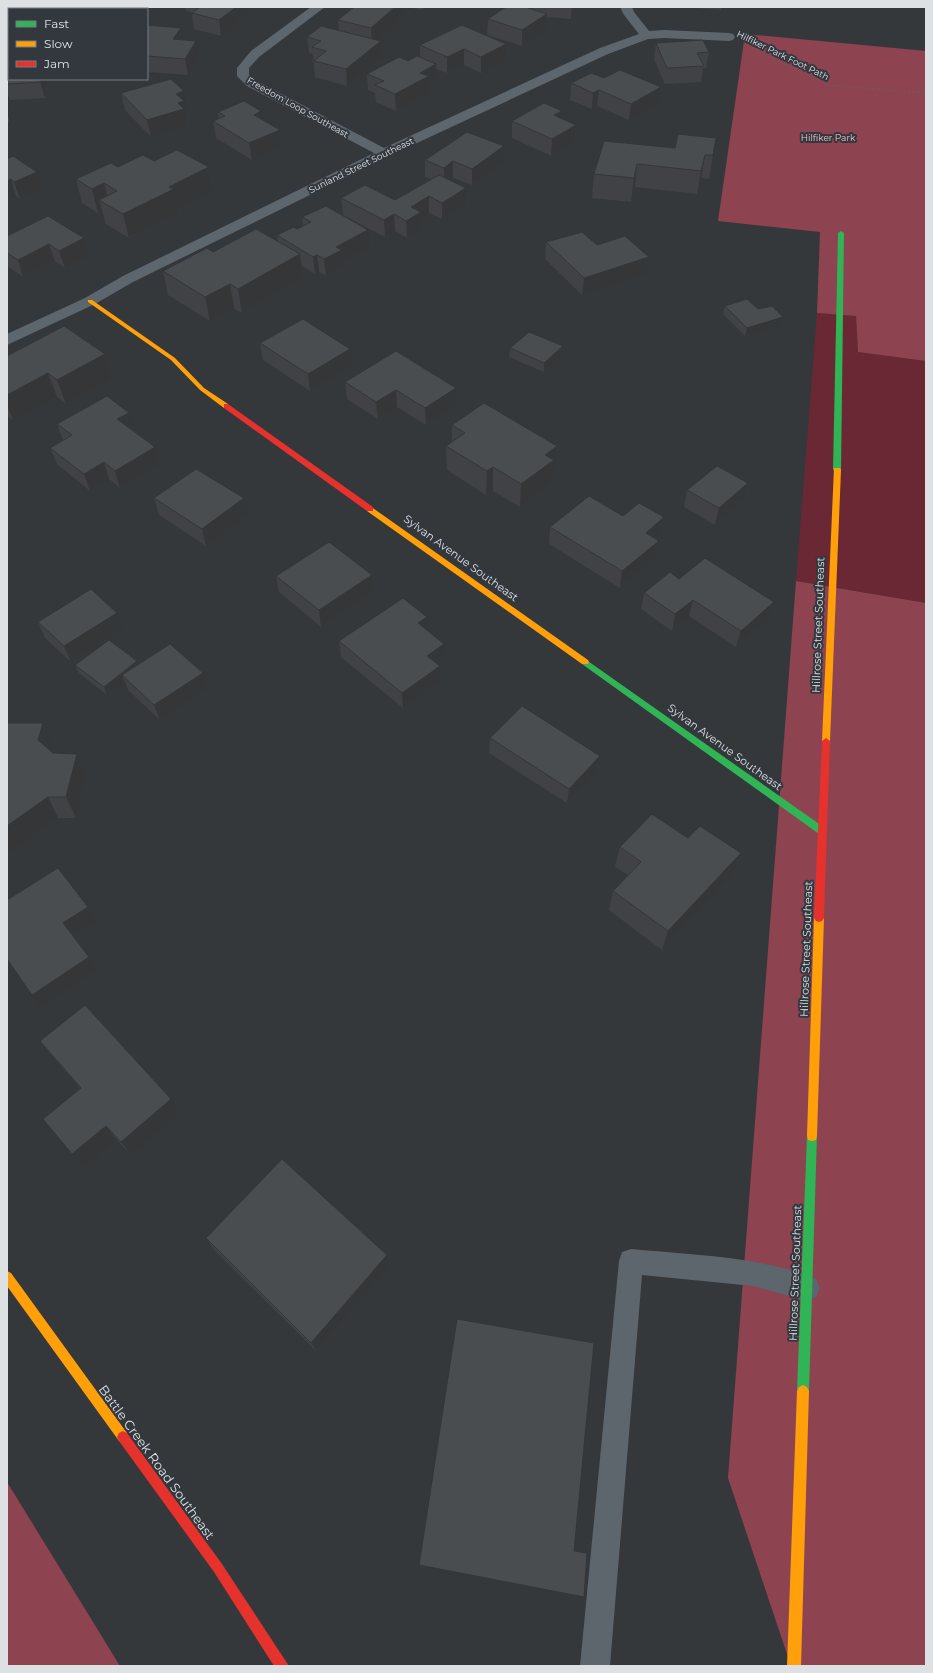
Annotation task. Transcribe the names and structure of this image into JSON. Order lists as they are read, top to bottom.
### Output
{
  "streets": {
    "street": [
      "Freedom Loop Southeast",
      "Sunland Street Southeast",
      "Sylvan Avenue Southeast",
      "Hillrose Street Southeast",
      "Battle Creek Road Southeast"
    ],
    "path": ["Hilfiker Park Foot Path"]
  },
  "crossings": [
    ["Hilfiker Park Foot Path", "Sunland Street Southeast"],
    ["Freedom Loop Southeast", "Sunland Street Southeast"],
    ["Sunland Street Southeast", "Sylvan Avenue Southeast"],
    ["Sylvan Avenue Southeast", "Hillrose Street Southeast"]
  ],
  "parks": ["Hilfiker Park"],
  "legend": ["Fast", "Slow", "Jam"]
}
